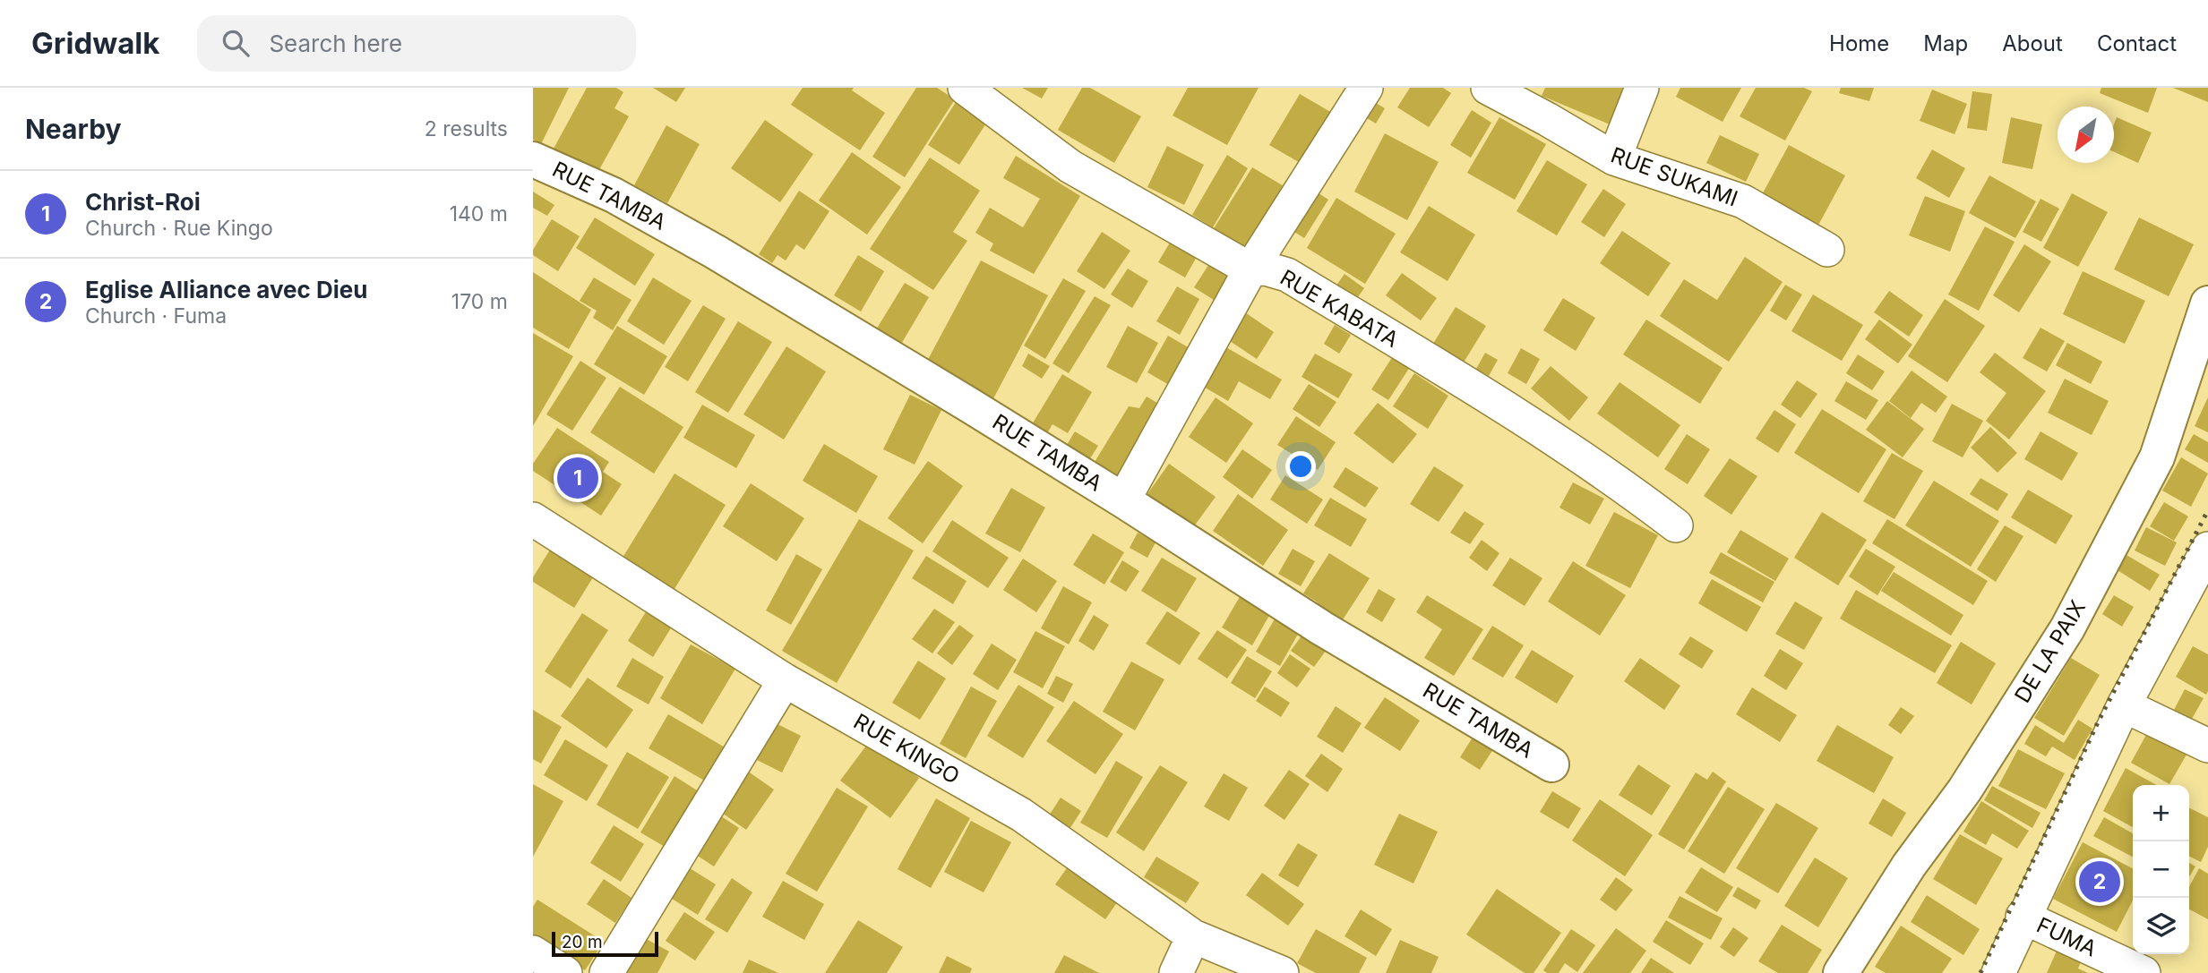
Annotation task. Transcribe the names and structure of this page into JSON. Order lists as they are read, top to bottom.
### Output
{
  "streets": {
    "street": [
      "RUE SUKAMI",
      "RUE TAMBA",
      "RUE KABATA",
      "DE LA PAIX",
      "RUE KINGO",
      "FUMA"
    ]
  },
  "scale_bar": "20 m",
  "north": "bottom left",
  "page": {
    "header": "Gridwalk",
    "search": "Search here",
    "nav": [
      "Home",
      "Map",
      "About",
      "Contact"
    ],
    "heading": ["Nearby", "2 results"],
    "list": [
      {
        "mark": "1",
        "name": "Christ-Roi",
        "note": "Church · Rue Kingo",
        "value": "140 m"
      },
      {
        "mark": "2",
        "name": "Eglise Alliance avec Dieu",
        "note": "Church · Fuma",
        "value": "170 m"
      }
    ],
    "pins": ["1", "2"],
    "map_buttons": ["+", "−"],
    "scale": "20 m"
  }
}
